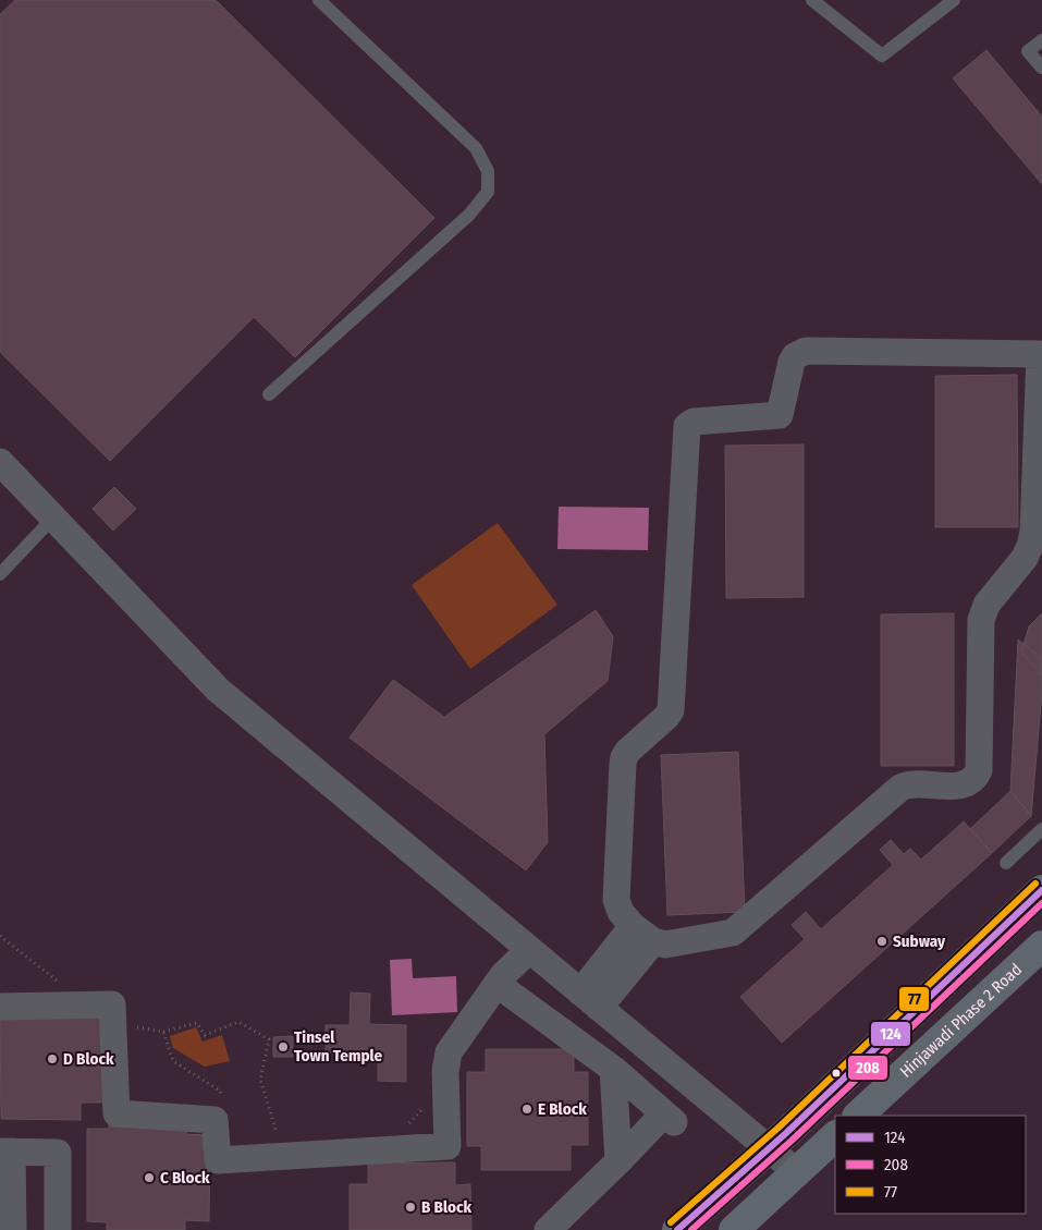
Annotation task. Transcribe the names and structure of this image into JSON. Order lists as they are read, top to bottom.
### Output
{
  "streets": {
    "main road": ["Hinjawadi Phase 2 Road"]
  },
  "places": [
    "Subway",
    "Tinsel Town Temple",
    "D Block",
    "E Block",
    "C Block",
    "B Block"
  ],
  "lines": ["transit line 77", "transit line 124", "transit line 208"],
  "legend": ["124", "208", "77"]
}
